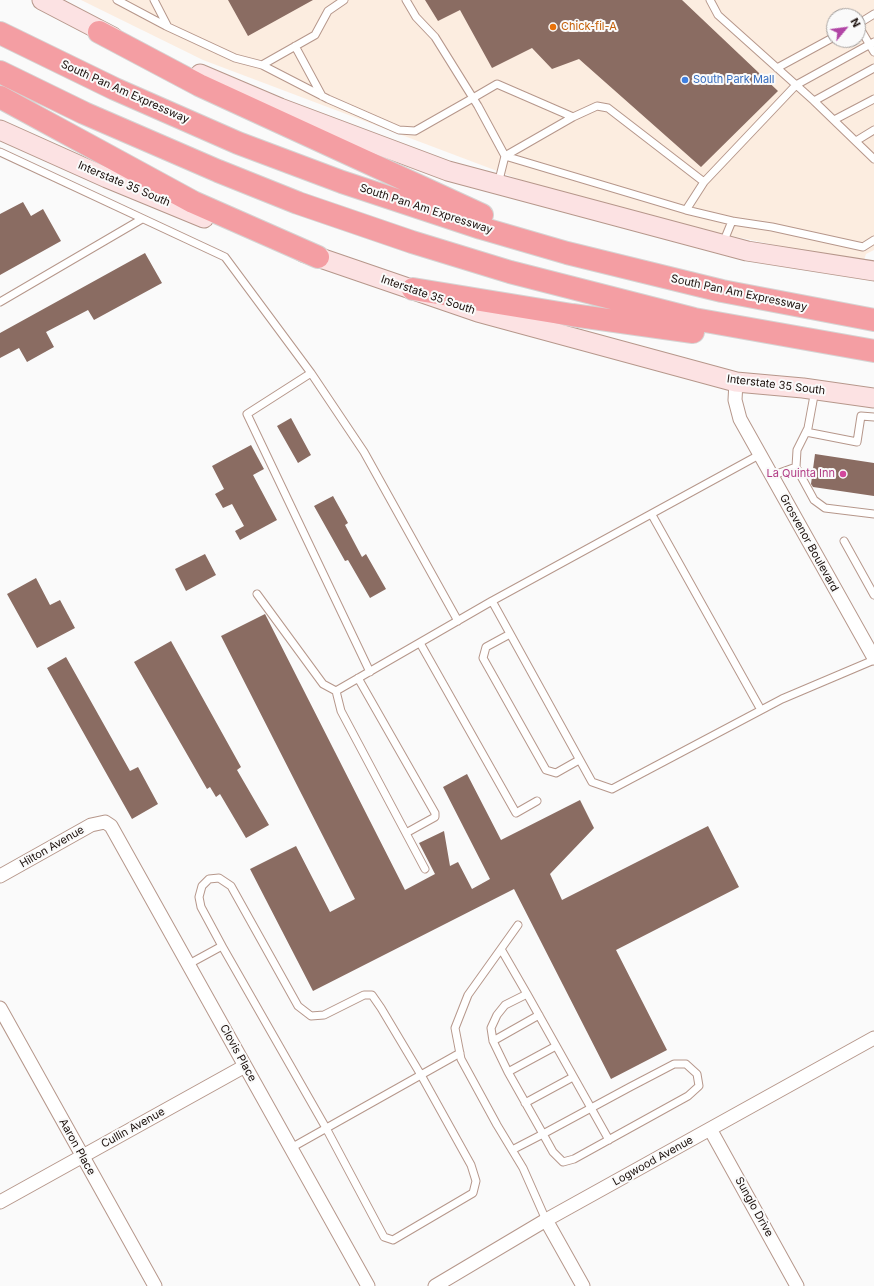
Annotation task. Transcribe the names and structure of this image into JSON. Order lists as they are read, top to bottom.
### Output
{
  "streets": {
    "highway": ["South Pan Am Expressway"],
    "main road": ["Interstate 35 South"],
    "street": [
      "Grosvenor Boulevard",
      "Hilton Avenue",
      "Clovis Place",
      "Cullin Avenue",
      "Aaron Place",
      "Logwood Avenue",
      "Sunglo Drive"
    ]
  },
  "crossings": [
    ["Interstate 35 South", "Grosvenor Boulevard"],
    ["Hilton Avenue", "Clovis Place"],
    ["Clovis Place", "Cullin Avenue"],
    ["Cullin Avenue", "Aaron Place"],
    ["Logwood Avenue", "Sunglo Drive"]
  ],
  "places": ["Chick-fil-A", "South Park Mall", "La Quinta Inn"],
  "north": "top right"
}
